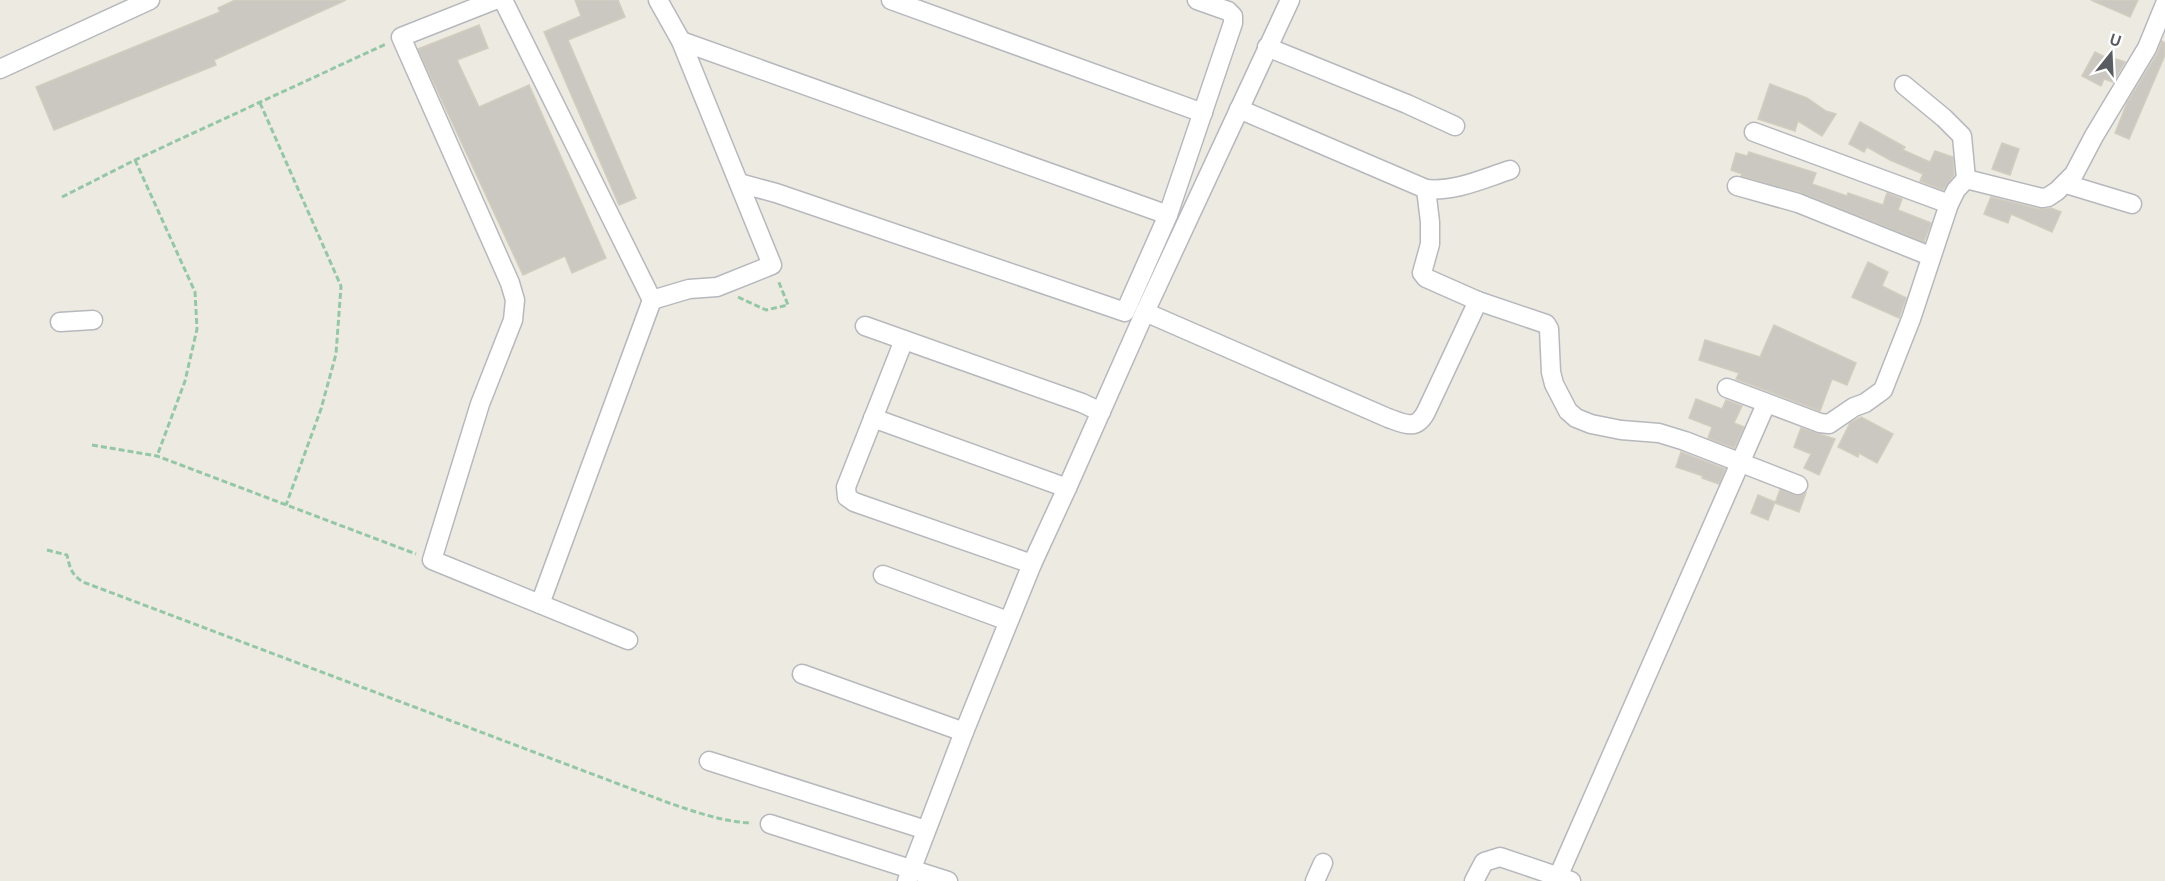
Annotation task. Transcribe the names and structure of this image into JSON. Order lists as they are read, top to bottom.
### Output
{
  "north": "top"
}
